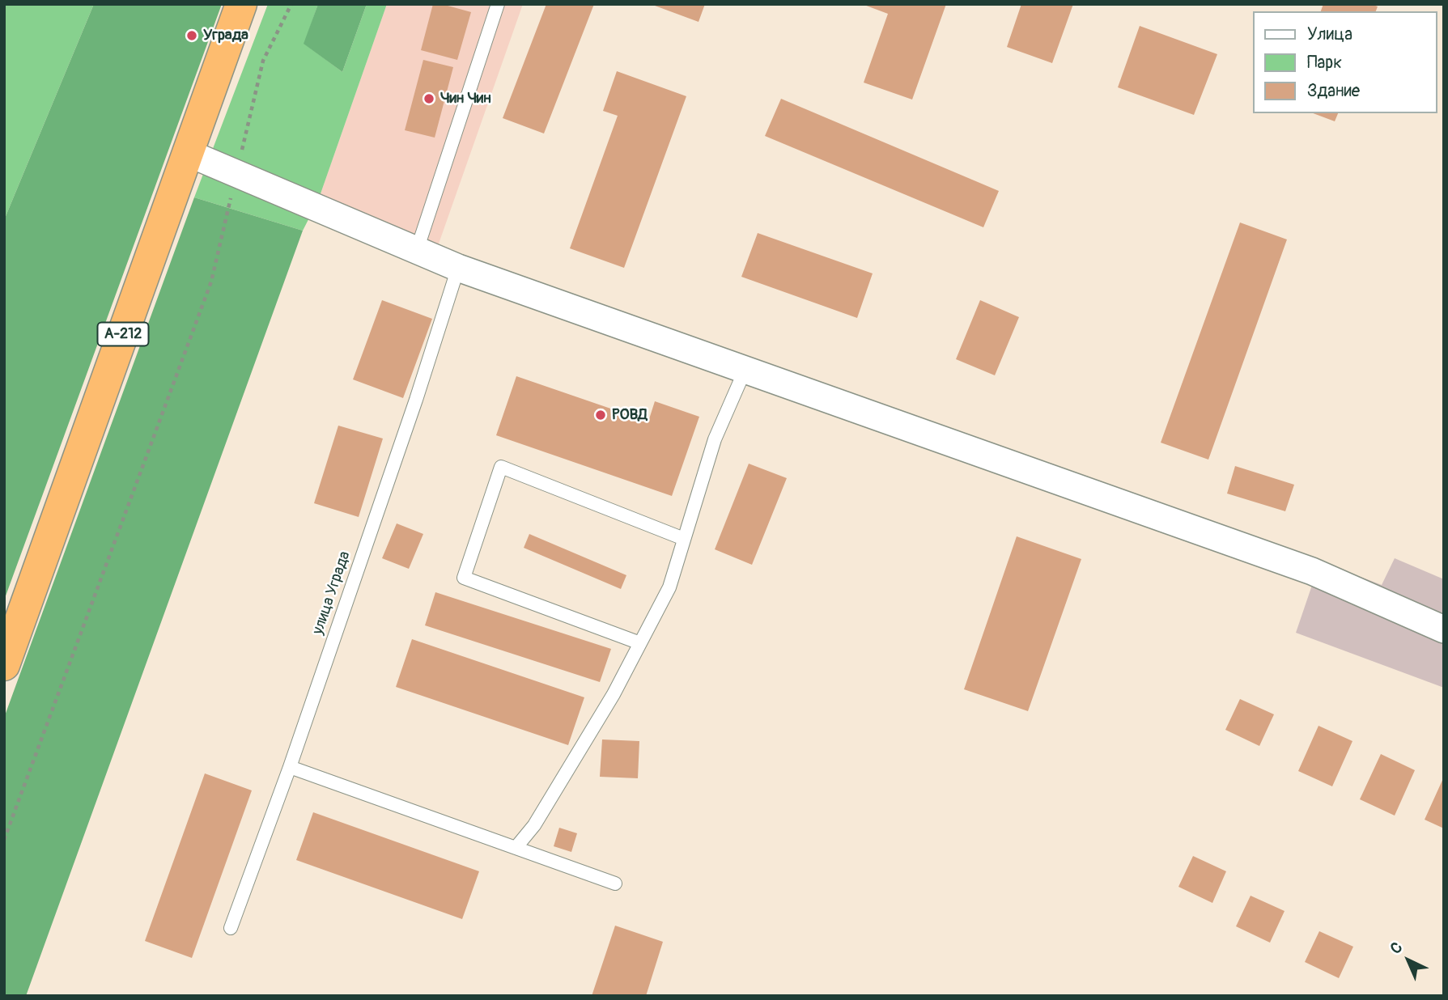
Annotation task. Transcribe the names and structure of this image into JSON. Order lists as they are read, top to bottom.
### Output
{
  "streets": {
    "highway": ["А-212"],
    "lane": ["улица Уграда"]
  },
  "places": ["Уграда", "Чин Чин", "РОВД"],
  "legend": ["Улица", "Парк", "Здание"],
  "north": "top left"
}
